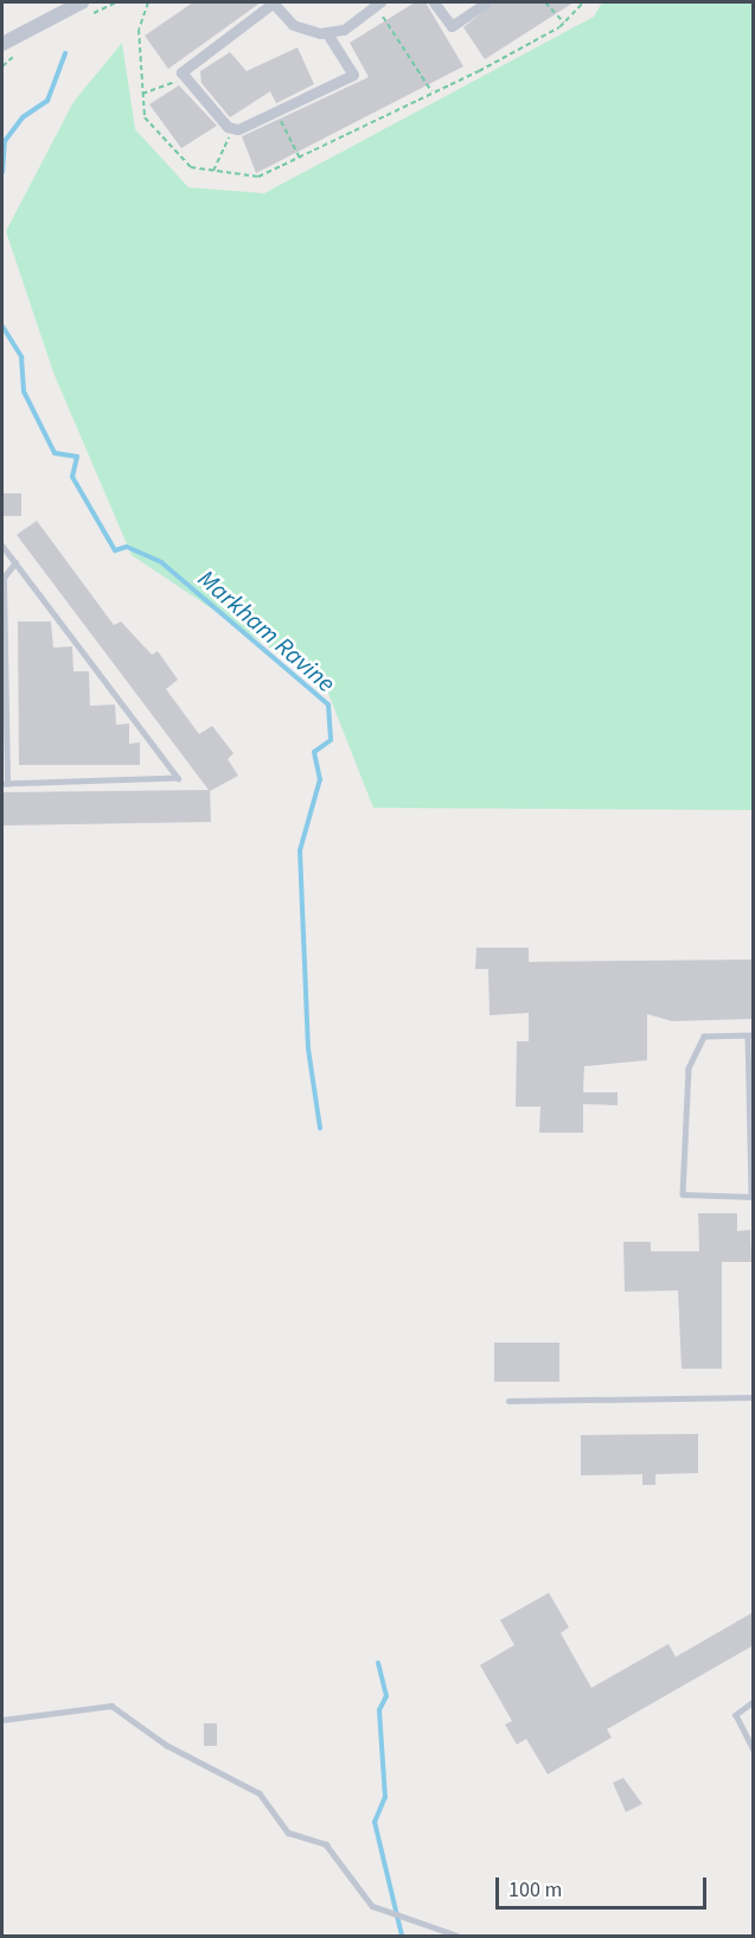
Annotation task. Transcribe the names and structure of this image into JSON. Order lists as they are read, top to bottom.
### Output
{
  "water": ["Markham Ravine"],
  "scale_bar": "100 m"
}
